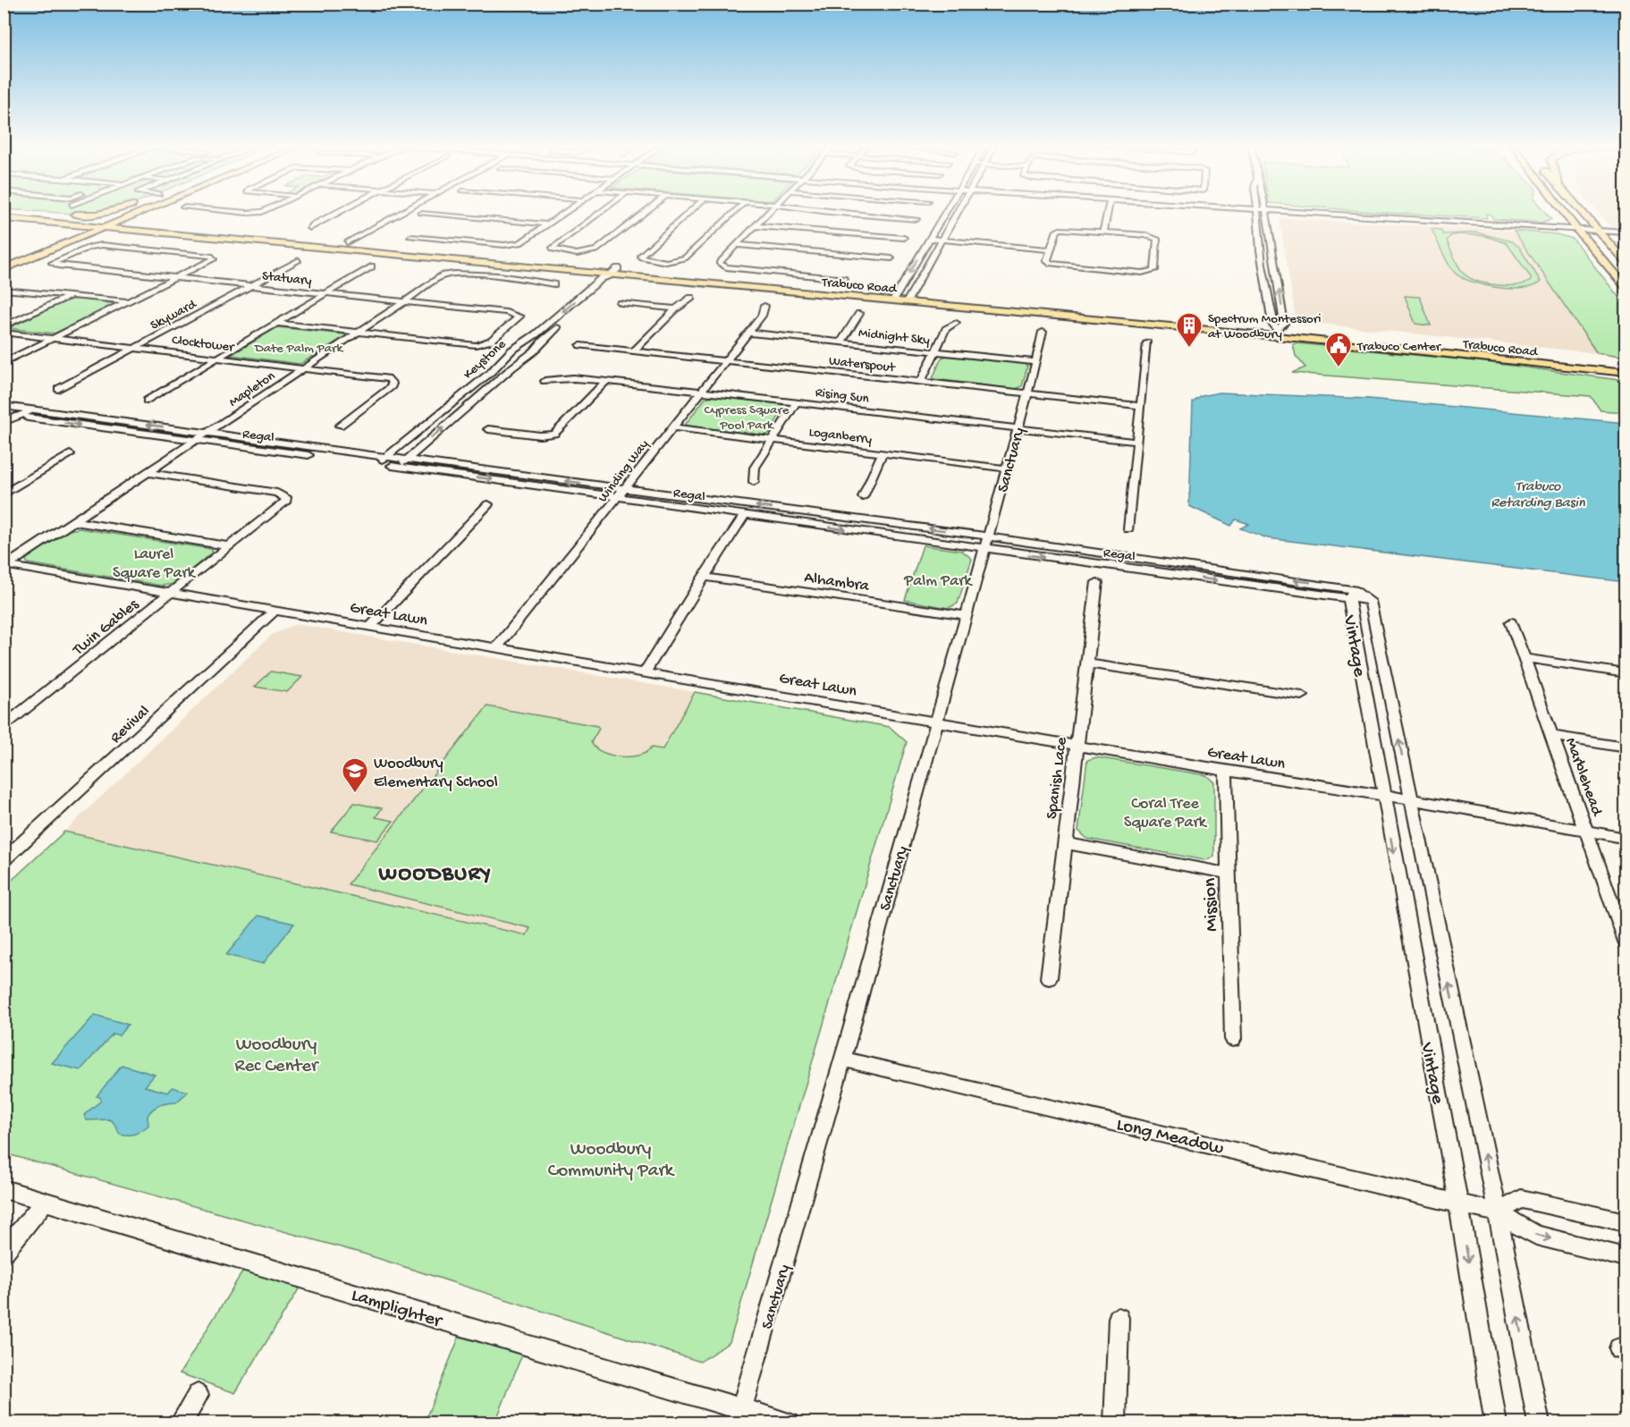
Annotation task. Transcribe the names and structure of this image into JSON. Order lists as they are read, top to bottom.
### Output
{
  "streets": {
    "main road": ["Trabuco Road"],
    "street": [
      "Statuary",
      "Skyward",
      "Midnight Sky",
      "Clocktower",
      "Keystone",
      "Waterspout",
      "Mapleton",
      "Rising Sun",
      "Regal",
      "Loganberry",
      "Sanctuary",
      "Winding Way",
      "Alhambra",
      "Great Lawn",
      "Twin Gables",
      "Vintage",
      "Revival",
      "Marblehead",
      "Spanish Lace",
      "Mission",
      "Long Meadow",
      "Lamplighter"
    ]
  },
  "crossings": [
    ["Statuary", "Skyward"],
    ["Statuary", "Mapleton"],
    ["Trabuco Road", "Keystone"],
    ["Skyward", "Clocktower"],
    ["Midnight Sky", "Sanctuary"],
    ["Midnight Sky", "Winding Way"],
    ["Clocktower", "Mapleton"],
    ["Keystone", "Regal"],
    ["Waterspout", "Sanctuary"],
    ["Waterspout", "Winding Way"],
    ["Mapleton", "Regal"],
    ["Mapleton", "Great Lawn"],
    ["Mapleton", "Twin Gables"],
    ["Rising Sun", "Sanctuary"],
    ["Rising Sun", "Winding Way"],
    ["Regal", "Sanctuary"],
    ["Regal", "Winding Way"],
    ["Regal", "Vintage"],
    ["Loganberry", "Sanctuary"],
    ["Loganberry", "Winding Way"],
    ["Sanctuary", "Alhambra"],
    ["Sanctuary", "Great Lawn"],
    ["Sanctuary", "Long Meadow"],
    ["Sanctuary", "Lamplighter"],
    ["Winding Way", "Great Lawn"],
    ["Great Lawn", "Twin Gables"],
    ["Great Lawn", "Vintage"],
    ["Great Lawn", "Revival"],
    ["Great Lawn", "Marblehead"],
    ["Great Lawn", "Spanish Lace"],
    ["Great Lawn", "Mission"],
    ["Vintage", "Long Meadow"]
  ],
  "districts": ["WOODBURY"],
  "water": ["Trabuco Retarding Basin"],
  "parks": [
    "Date Palm Park",
    "Cypress Square Pool Park",
    "Laurel Square Park",
    "Palm Park",
    "Coral Tree Square Park",
    "Woodbury Rec Center",
    "Woodbury Community Park"
  ],
  "places": {
    "building": ["Spectrum Montessori at Woodbury"],
    "public building": ["Trabuco Center"],
    "school or university": ["Woodbury Elementary School"]
  }
}
